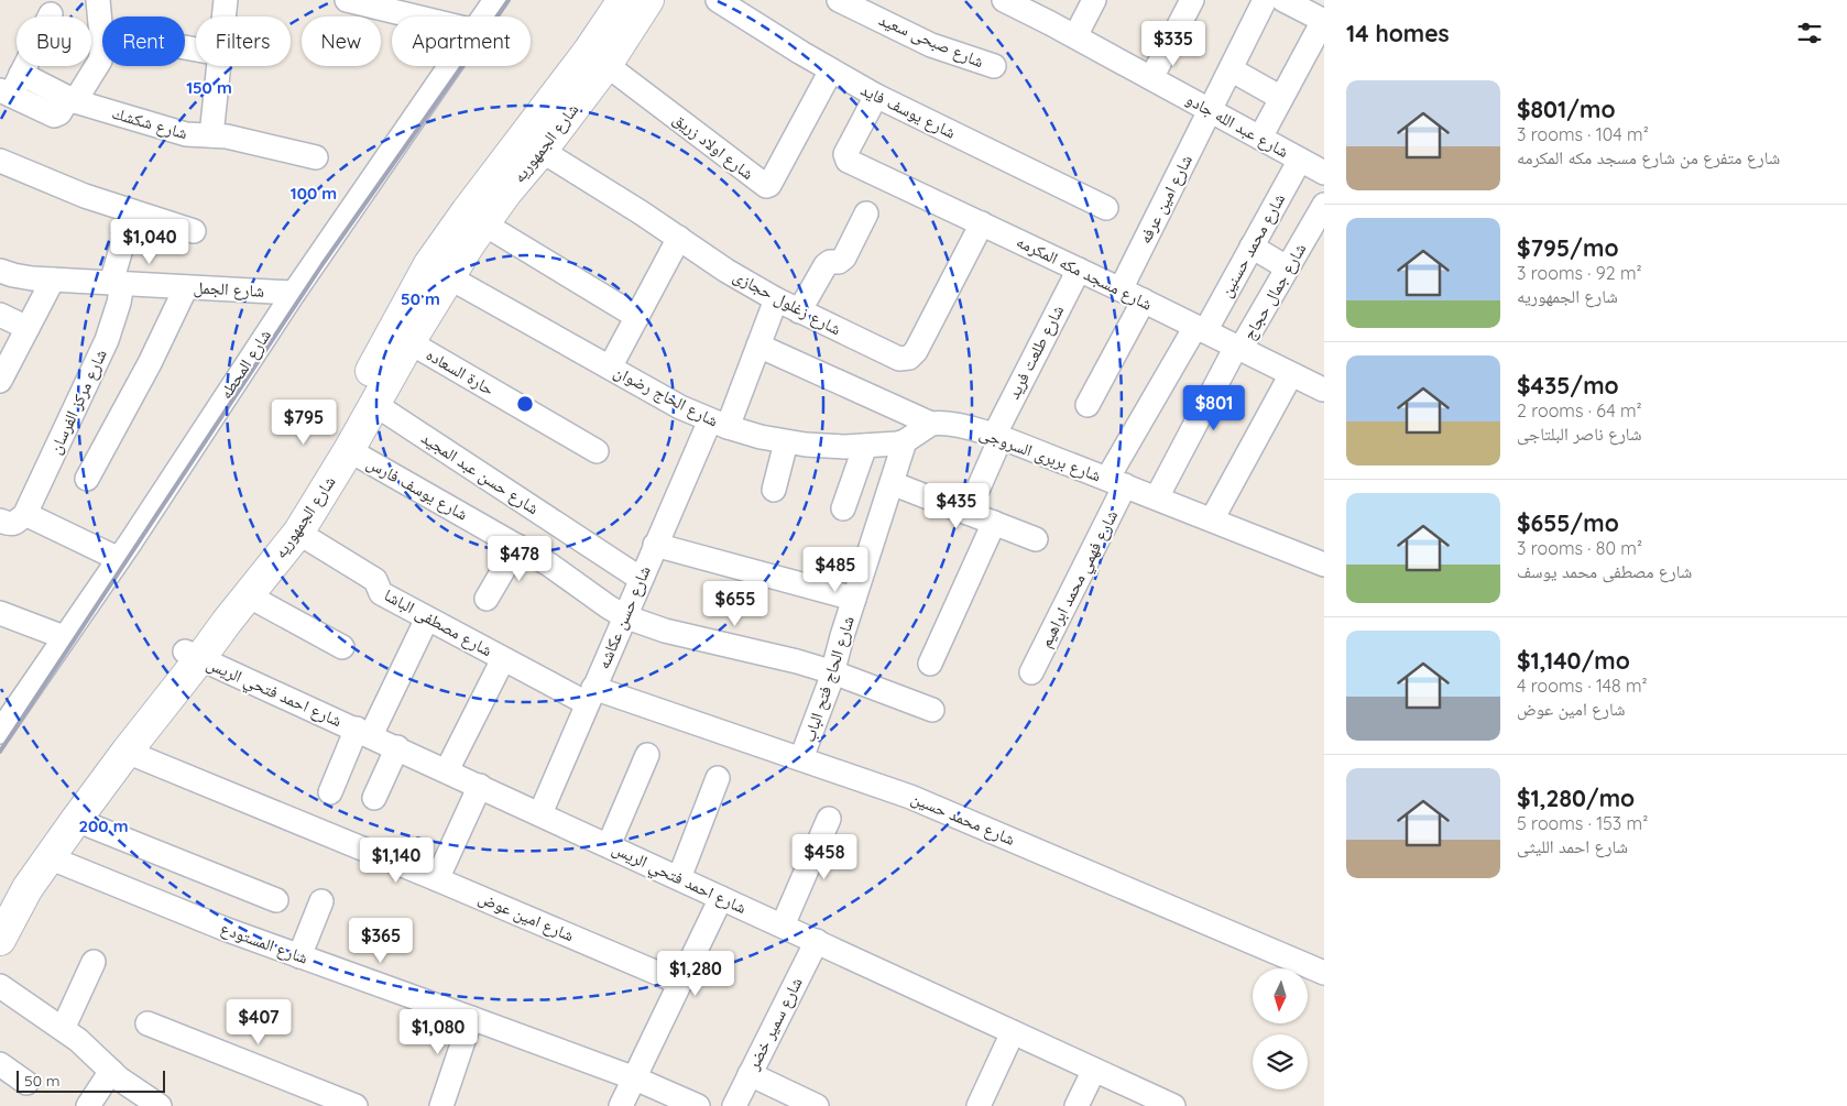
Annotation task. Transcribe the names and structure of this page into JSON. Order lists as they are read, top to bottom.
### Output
{
  "streets": {
    "main road": ["شارع الجمهوريه"],
    "street": [
      "شارع صبحى سعيد",
      "شارع يوسف فايد",
      "شارع شكشك",
      "شارع عبد الله جادو",
      "شارع اولاد زريق",
      "شارع امين عرفه",
      "شارع محمد حسنين",
      "شارع مسجد مكه المكرمه",
      "شارع الجمل",
      "شارع جمال حجاج",
      "شارع زغلول حجازى",
      "شارع طلعت فريد",
      "شارع المحطه",
      "حارة السعاده",
      "شارع الحاج رضوان",
      "شارع مركز الفرسان",
      "شارع بربرى السروجى",
      "شارع حسن عبد المجيد",
      "شارع يوسف فارس",
      "شارع فهمي محمد ابراهيم",
      "شارع حسن عكاشه",
      "شارع مصطفى الباشا",
      "شارع الحاج فتح الباب",
      "شارع احمد فتحي الريس",
      "شارع محمد حسين",
      "شارع امين عوض",
      "شارع المستودع",
      "شارع سمير خضر"
    ]
  },
  "crossings": [
    ["شارع يوسف فايد", "شارع اولاد زريق"],
    ["شارع يوسف فايد", "شارع مسجد مكه المكرمه"],
    ["شارع عبد الله جادو", "شارع امين عرفه"],
    ["شارع عبد الله جادو", "شارع محمد حسنين"],
    ["شارع الجمهوريه", "شارع اولاد زريق"],
    ["شارع الجمهوريه", "شارع زغلول حجازى"],
    ["شارع الجمهوريه", "حارة السعاده"],
    ["شارع الجمهوريه", "شارع الحاج رضوان"],
    ["شارع الجمهوريه", "شارع حسن عبد المجيد"],
    ["شارع الجمهوريه", "شارع يوسف فارس"],
    ["شارع الجمهوريه", "شارع مصطفى الباشا"],
    ["شارع الجمهوريه", "شارع احمد فتحي الريس"],
    ["شارع الجمهوريه", "شارع امين عوض"],
    ["شارع الجمهوريه", "شارع المستودع"],
    ["شارع امين عرفه", "شارع مسجد مكه المكرمه"],
    ["شارع محمد حسنين", "شارع مسجد مكه المكرمه"],
    ["شارع محمد حسنين", "شارع بربرى السروجى"],
    ["شارع محمد حسنين", "شارع فهمي محمد ابراهيم"],
    ["شارع مسجد مكه المكرمه", "شارع جمال حجاج"],
    ["شارع مسجد مكه المكرمه", "شارع زغلول حجازى"],
    ["شارع مسجد مكه المكرمه", "شارع طلعت فريد"],
    ["شارع الجمل", "شارع المحطه"],
    ["شارع الجمل", "شارع مركز الفرسان"],
    ["شارع جمال حجاج", "شارع بربرى السروجى"],
    ["شارع زغلول حجازى", "شارع حسن عكاشه"],
    ["شارع طلعت فريد", "شارع بربرى السروجى"],
    ["شارع الحاج رضوان", "شارع بربرى السروجى"],
    ["شارع الحاج رضوان", "شارع حسن عكاشه"],
    ["شارع الحاج رضوان", "شارع الحاج فتح الباب"],
    ["شارع بربرى السروجى", "شارع فهمي محمد ابراهيم"],
    ["شارع بربرى السروجى", "شارع حسن عكاشه"],
    ["شارع حسن عبد المجيد", "شارع حسن عكاشه"],
    ["شارع يوسف فارس", "شارع حسن عكاشه"],
    ["شارع يوسف فارس", "شارع الحاج فتح الباب"],
    ["شارع حسن عكاشه", "شارع مصطفى الباشا"],
    ["شارع حسن عكاشه", "شارع احمد فتحي الريس"],
    ["شارع حسن عكاشه", "شارع محمد حسين"],
    ["شارع مصطفى الباشا", "شارع محمد حسين"],
    ["شارع الحاج فتح الباب", "شارع محمد حسين"],
    ["شارع احمد فتحي الريس", "شارع سمير خضر"]
  ],
  "scale_bar": "50 m",
  "north": "bottom",
  "page": {
    "heading": "14 homes",
    "chip": [
      "Buy",
      "Rent",
      "Filters",
      "New",
      "Apartment"
    ],
    "price": [
      "$335",
      "$1,040",
      "$801",
      "$795",
      "$435",
      "$478",
      "$485",
      "$655",
      "$458",
      "$1,140",
      "$365",
      "$1,280",
      "$407",
      "$1,080"
    ],
    "list": [
      {
        "name": "$801/mo",
        "note": "3 rooms · 104 m² · شارع متفرع من شارع مسجد مكه المكرمه"
      },
      {
        "name": "$795/mo",
        "note": "3 rooms · 92 m² · شارع الجمهوريه"
      },
      {
        "name": "$435/mo",
        "note": "2 rooms · 64 m² · شارع ناصر البلتاجى"
      },
      {
        "name": "$655/mo",
        "note": "3 rooms · 80 m² · شارع مصطفى محمد يوسف"
      },
      {
        "name": "$1,140/mo",
        "note": "4 rooms · 148 m² · شارع امين عوض"
      },
      {
        "name": "$1,280/mo",
        "note": "5 rooms · 153 m² · شارع احمد الليثى"
      }
    ],
    "scale": "50 m"
  },
  "rings": [
    "150 m",
    "100 m",
    "50 m",
    "200 m"
  ]
}
